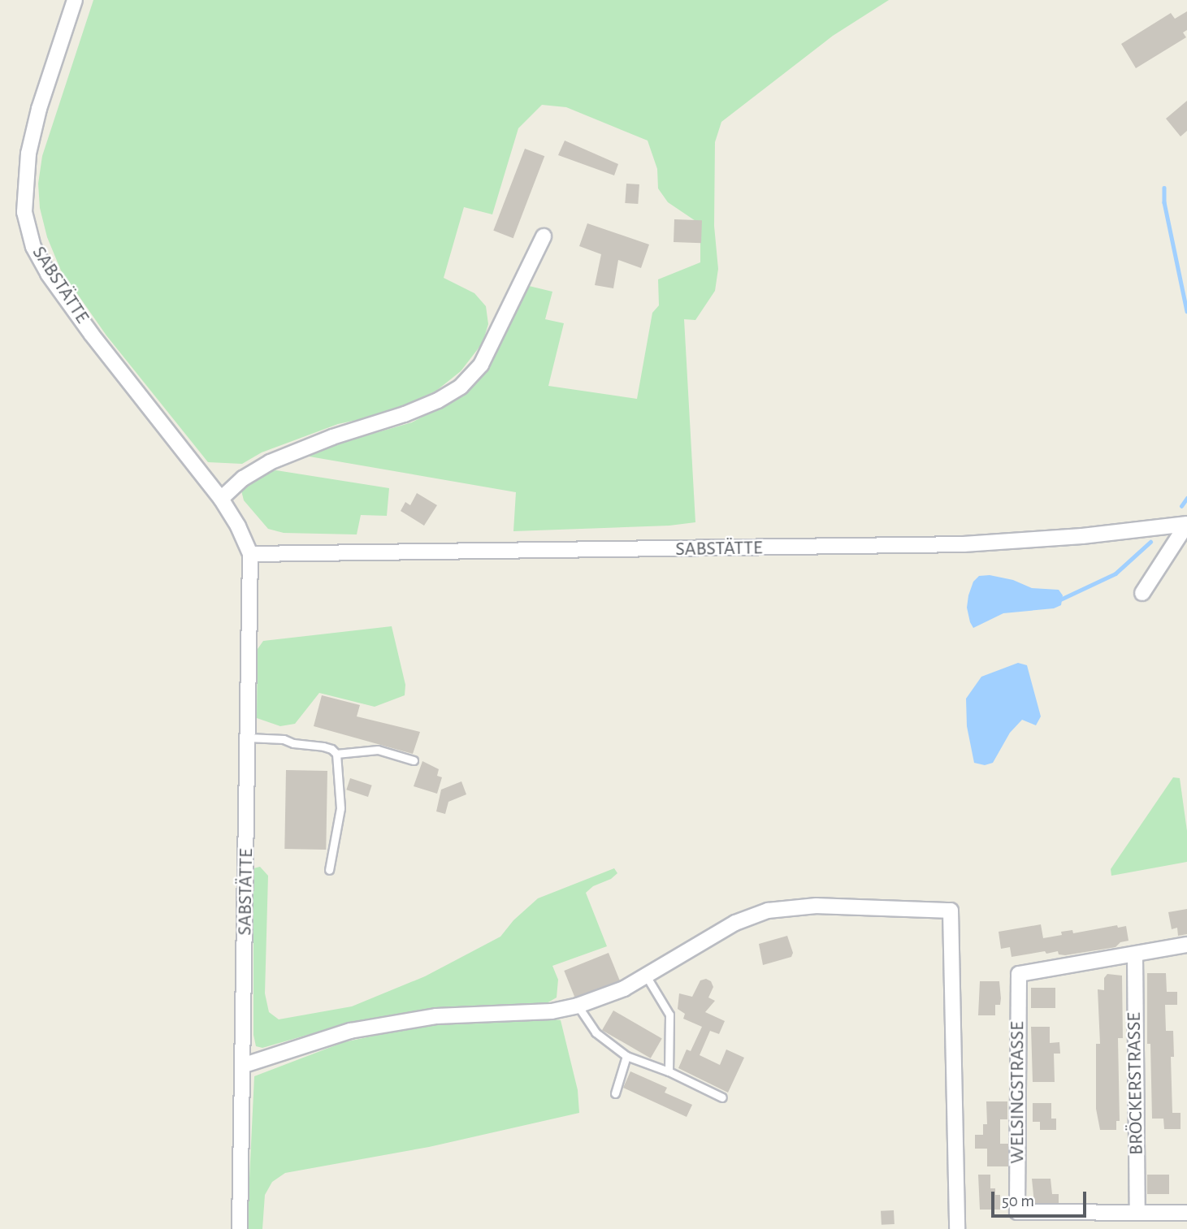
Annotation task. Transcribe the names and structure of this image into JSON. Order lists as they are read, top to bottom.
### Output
{
  "streets": {
    "street": ["SABSTÄTTE", "BRÖCKERSTRASSE", "WELSINGSTRASSE"]
  },
  "crossings": [
    ["BRÖCKERSTRASSE", "WELSINGSTRASSE"]
  ],
  "scale_bar": "50 m"
}
